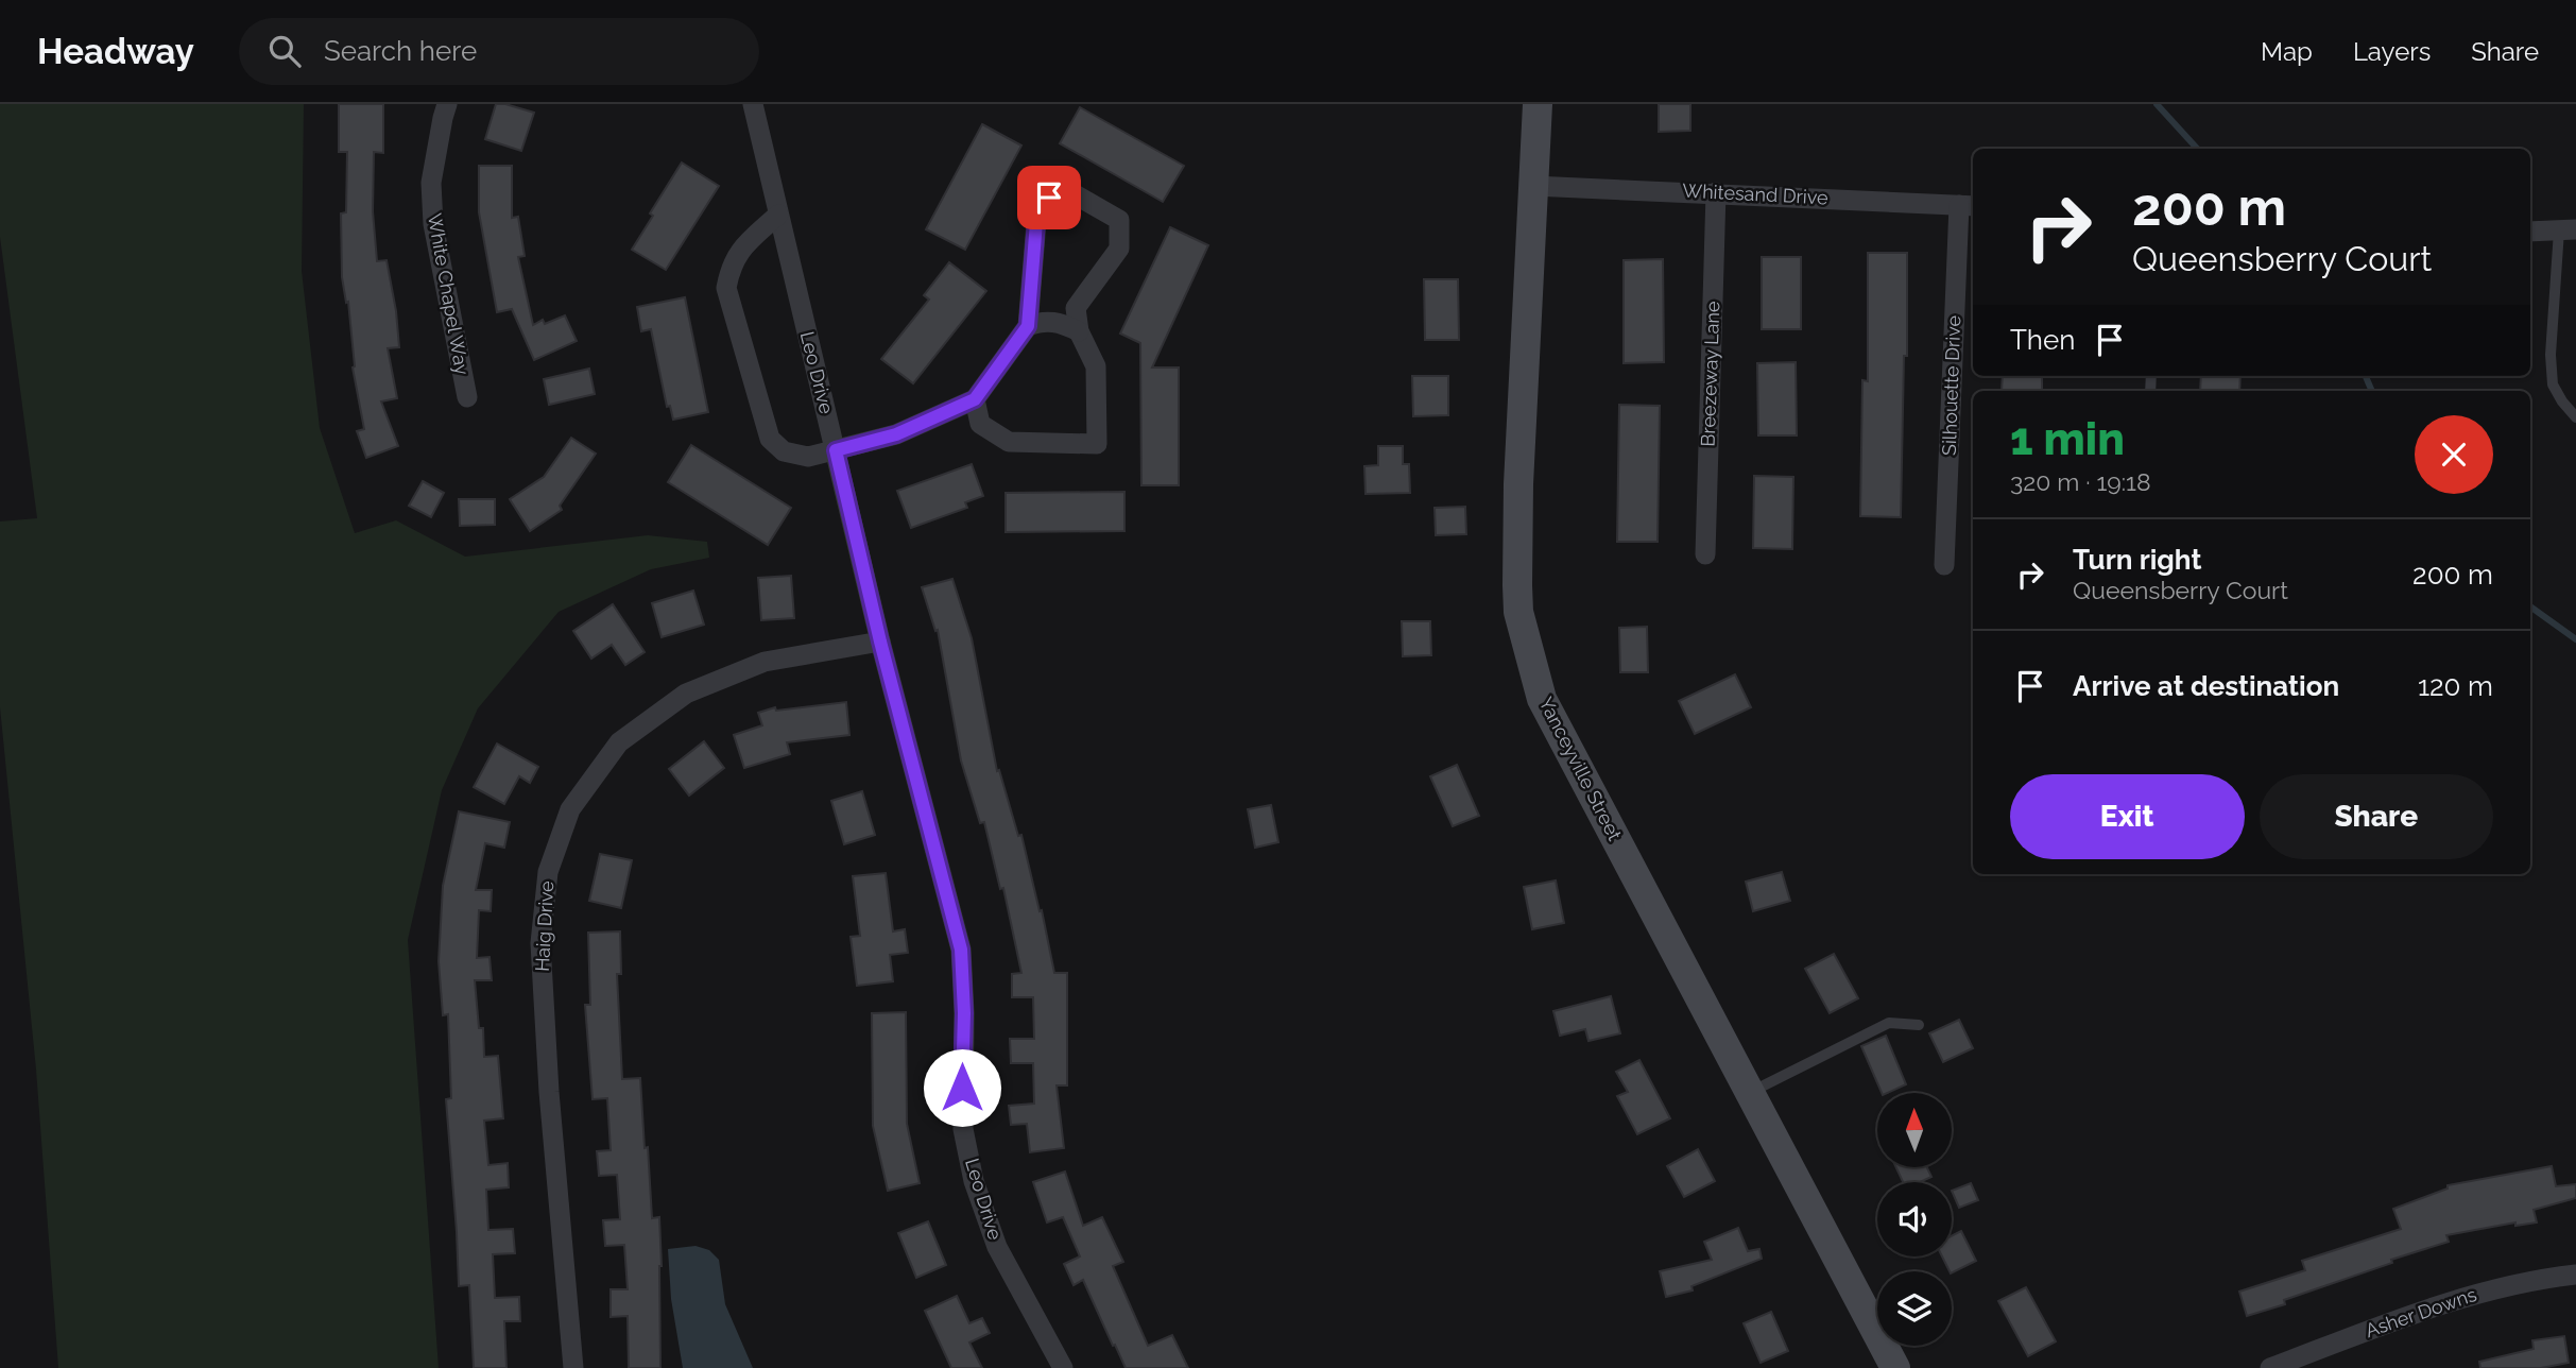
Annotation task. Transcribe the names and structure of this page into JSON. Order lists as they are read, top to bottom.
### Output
{
  "streets": {
    "main road": ["Yanceyville Street"],
    "street": [
      "Whitesand Drive",
      "White Chapel Way",
      "Leo Drive",
      "Breezeway Lane",
      "Silhouette Drive",
      "Haig Drive",
      "Asher Downs"
    ]
  },
  "crossings": [
    ["Whitesand Drive", "Breezeway Lane"],
    ["Whitesand Drive", "Silhouette Drive"],
    ["Whitesand Drive", "Yanceyville Street"],
    ["Leo Drive", "Haig Drive"]
  ],
  "north": "top",
  "page": {
    "header": "Headway",
    "search": "Search here",
    "nav": ["Map", "Layers", "Share"],
    "turn": ["200 m", "Queensberry Court"],
    "then": "Then",
    "heading": ["1 min", "320 m · 19:18"],
    "list": [
      {
        "name": "Turn right",
        "note": "Queensberry Court",
        "value": "200 m"
      },
      {
        "name": "Arrive at destination",
        "value": "120 m"
      }
    ],
    "buttons": ["Exit", "Share"]
  }
}
